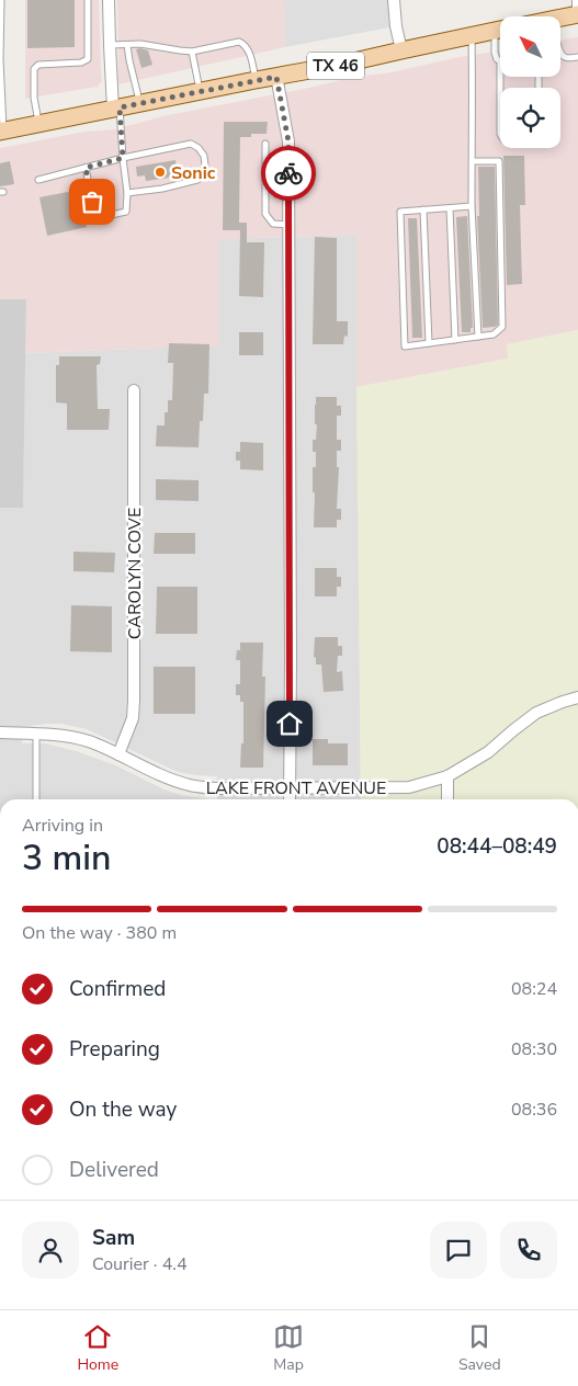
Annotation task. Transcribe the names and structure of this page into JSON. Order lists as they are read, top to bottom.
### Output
{
  "streets": {
    "main road": ["TX 46"],
    "street": ["CAROLYN COVE", "LAKE FRONT AVENUE"]
  },
  "crossings": [
    ["CAROLYN COVE", "LAKE FRONT AVENUE"]
  ],
  "places": ["Sonic"],
  "north": "top left",
  "page": {
    "heading": ["3 min", "Arriving in", "08:44–08:49"],
    "panel": ["Sam", "Courier · 4.4"],
    "bar": "On the way · 380 m",
    "list": [
      ["Confirmed", "08:24"],
      ["Preparing", "08:30"],
      ["On the way", "08:36"],
      "Delivered"
    ],
    "tabs": ["Home", "Map", "Saved"]
  }
}
